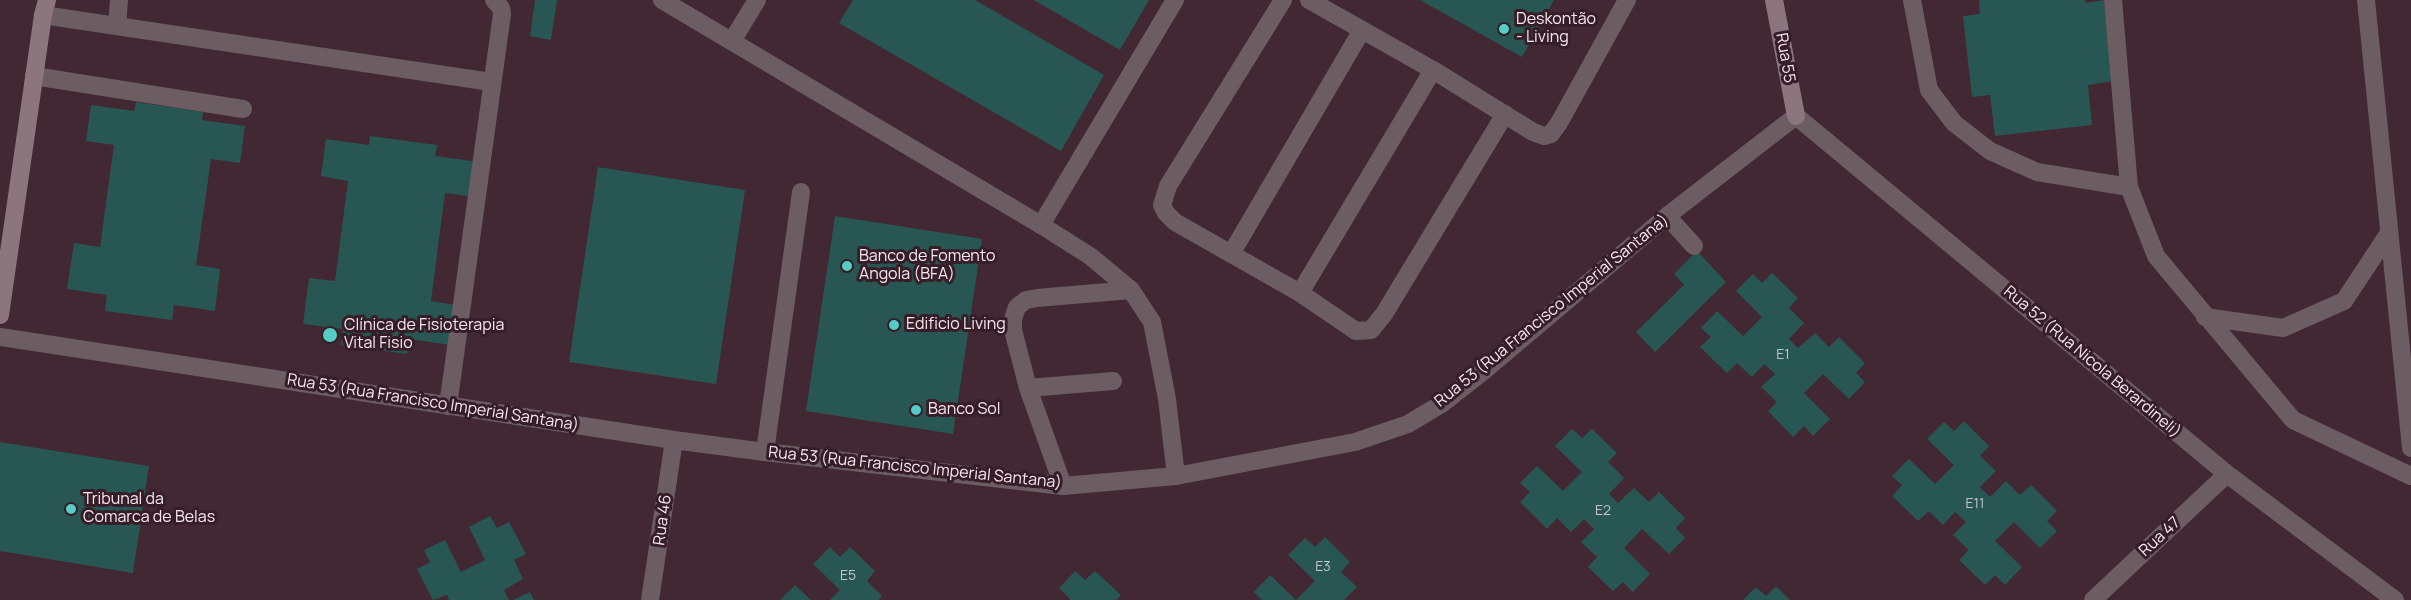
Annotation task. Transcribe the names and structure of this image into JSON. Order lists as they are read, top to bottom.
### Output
{
  "streets": {
    "street": [
      "Rua 55",
      "Rua 53 (Rua Francisco Imperial Santana)",
      "Rua 52 (Rua Nicola Berardineli)",
      "Rua 46",
      "Rua 47"
    ]
  },
  "crossings": [
    ["Rua 55", "Rua 53 (Rua Francisco Imperial Santana)"],
    ["Rua 55", "Rua 52 (Rua Nicola Berardineli)"],
    ["Rua 53 (Rua Francisco Imperial Santana)", "Rua 52 (Rua Nicola Berardineli)"],
    ["Rua 53 (Rua Francisco Imperial Santana)", "Rua 46"],
    ["Rua 52 (Rua Nicola Berardineli)", "Rua 47"]
  ],
  "places": [
    "Deskontão - Living",
    "Banco de Fomento Angola (BFA)",
    "Edificio Living",
    "Clínica de Fisioterapia Vital Fisio",
    "Banco Sol",
    "Tribunal da Comarca de Belas"
  ],
  "house_numbers": [
    "E1",
    "E11",
    "E2",
    "E3",
    "E5"
  ]
}
